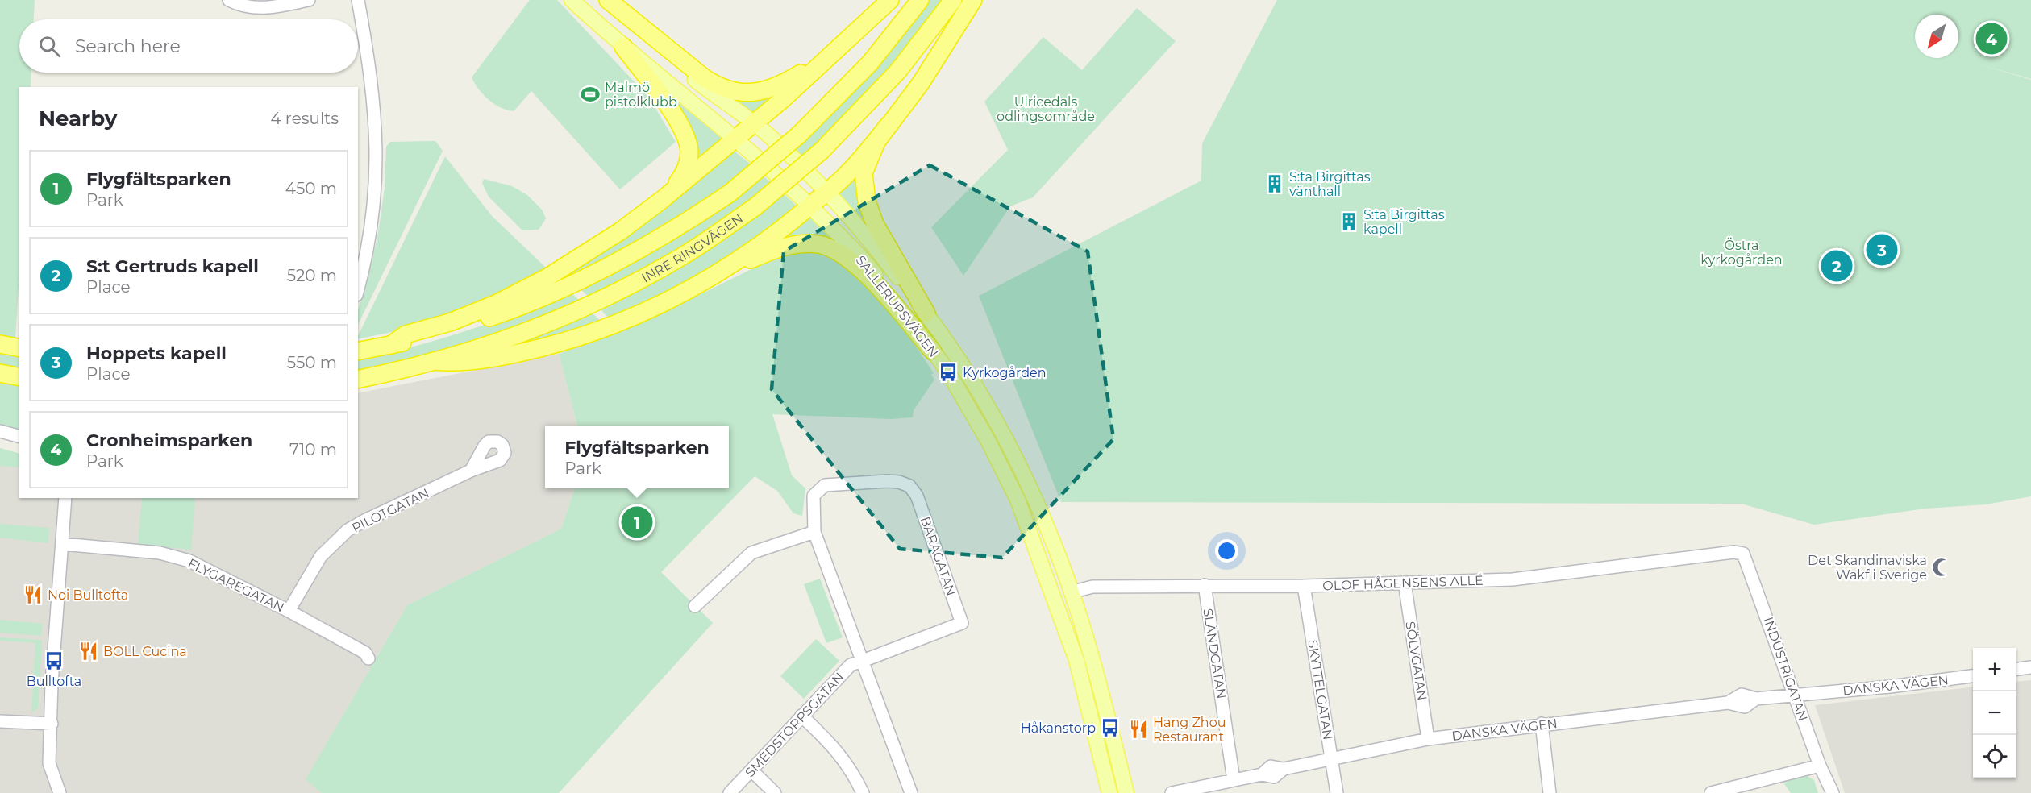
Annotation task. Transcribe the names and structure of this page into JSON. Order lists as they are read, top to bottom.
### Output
{
  "streets": {
    "highway": ["INRE RINGVÄGEN"],
    "main road": ["SALLERUPSVÄGEN"],
    "street": [
      "PILOTGATAN",
      "BARAGATAN",
      "OLOF HÅGENSENS ALLÉ",
      "FLYGAREGATAN",
      "SLÄNDGATAN",
      "SÖLVGATAN",
      "INDUSTRIGATAN",
      "DANSKA VÄGEN",
      "SKYTTELGATAN",
      "SMEDSTORPSGATAN"
    ]
  },
  "crossings": [
    ["SALLERUPSVÄGEN", "OLOF HÅGENSENS ALLÉ"],
    ["PILOTGATAN", "FLYGAREGATAN"],
    ["BARAGATAN", "SMEDSTORPSGATAN"],
    ["OLOF HÅGENSENS ALLÉ", "SLÄNDGATAN"],
    ["OLOF HÅGENSENS ALLÉ", "SÖLVGATAN"],
    ["OLOF HÅGENSENS ALLÉ", "INDUSTRIGATAN"],
    ["OLOF HÅGENSENS ALLÉ", "SKYTTELGATAN"],
    ["SLÄNDGATAN", "DANSKA VÄGEN"],
    ["SÖLVGATAN", "DANSKA VÄGEN"],
    ["INDUSTRIGATAN", "DANSKA VÄGEN"],
    ["DANSKA VÄGEN", "SKYTTELGATAN"]
  ],
  "parks": ["Ulricedals odlingsområde", "Östra kyrkogården"],
  "places": {
    "sports": ["Malmö pistolklubb"],
    "building": ["S:ta Birgittas vänthall", "S:ta Birgittas kapell"],
    "bus stop": ["Kyrkogården", "Bulltofta", "Håkanstorp"],
    "mosque": ["Det Skandinaviska Wakf i Sverige"],
    "restaurant": ["Noi Bulltofta", "BOLL Cucina", "Hang Zhou Restaurant"]
  },
  "north": "bottom left",
  "page": {
    "search": "Search here",
    "pins": [
      "4",
      "3",
      "2",
      "1"
    ],
    "heading": ["Nearby", "4 results"],
    "list": [
      {
        "mark": "1",
        "name": "Flygfältsparken",
        "note": "Park",
        "value": "450 m"
      },
      {
        "mark": "2",
        "name": "S:t Gertruds kapell",
        "note": "Place",
        "value": "520 m"
      },
      {
        "mark": "3",
        "name": "Hoppets kapell",
        "note": "Place",
        "value": "550 m"
      },
      {
        "mark": "4",
        "name": "Cronheimsparken",
        "note": "Park",
        "value": "710 m"
      }
    ],
    "popup": ["Flygfältsparken", "Park"],
    "map_buttons": ["+", "−"]
  }
}
